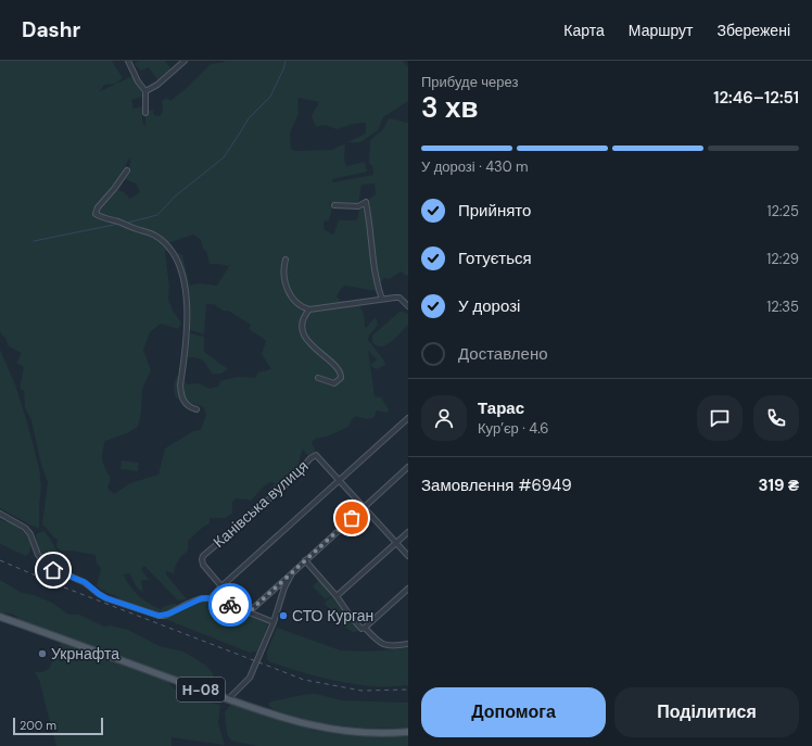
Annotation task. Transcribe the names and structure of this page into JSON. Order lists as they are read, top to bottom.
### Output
{
  "streets": {
    "main road": ["Н-08"],
    "street": ["Канівська вулиця"]
  },
  "places": ["СТО Курган", "Укрнафта"],
  "scale_bar": "200 m",
  "page": {
    "header": "Dashr",
    "nav": ["Карта", "Маршрут", "Збережені"],
    "heading": ["3 хв", "Прибуде через", "12:46–12:51"],
    "panel": [
      "Тарас",
      "Кур’єр · 4.6",
      "Замовлення #6949",
      "319 ₴"
    ],
    "bar": "У дорозі · 430 m",
    "list": [
      ["Прийнято", "12:25"],
      ["Готується", "12:29"],
      ["У дорозі", "12:35"],
      "Доставлено"
    ],
    "buttons": ["Допомога", "Поділитися"],
    "scale": "200 m"
  }
}
